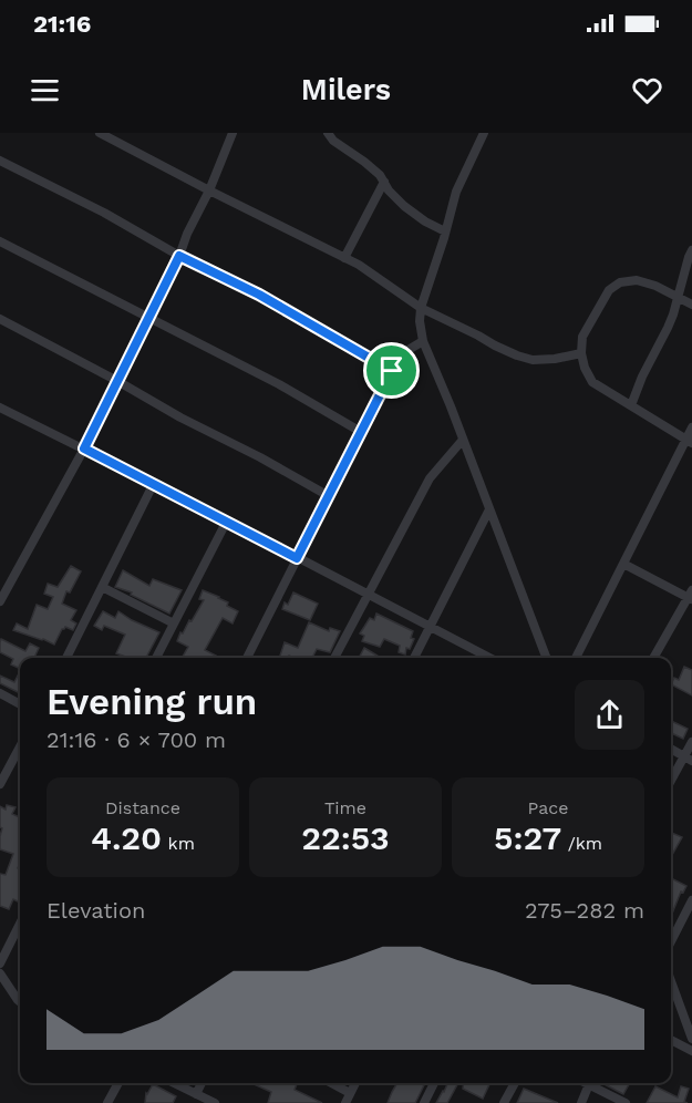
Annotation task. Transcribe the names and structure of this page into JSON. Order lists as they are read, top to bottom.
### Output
{
  "page": {
    "status": "21:16",
    "header": "Milers",
    "heading": ["Evening run", "21:16 · 6 × 700 m"],
    "stats": [
      ["Distance", "4.20 km"],
      ["Time", "22:53"],
      ["Pace", "5:27 /km"]
    ],
    "chart": ["Elevation", "275–282 m"]
  }
}
